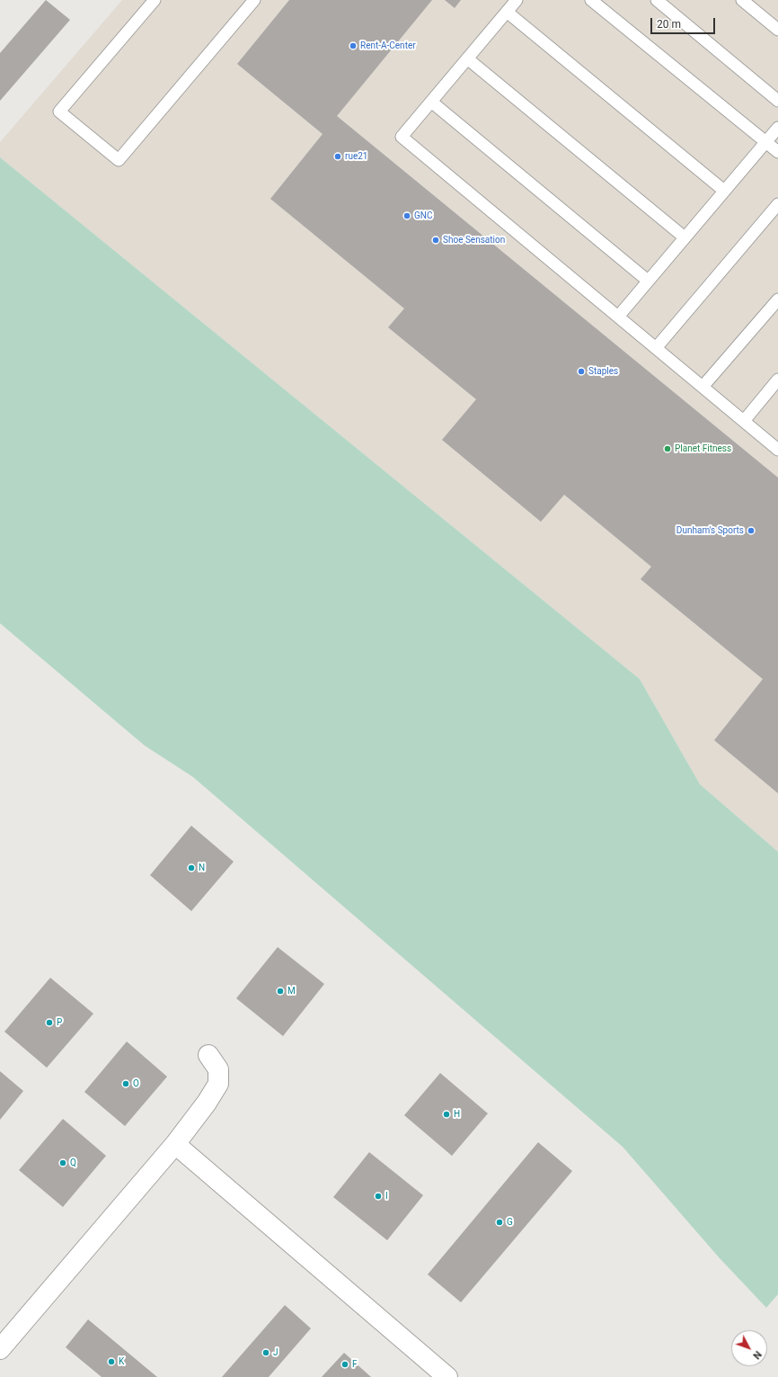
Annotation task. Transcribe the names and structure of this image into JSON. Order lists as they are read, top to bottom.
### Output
{
  "places": [
    "Rent-A-Center",
    "rue21",
    "GNC",
    "Shoe Sensation",
    "Staples",
    "Planet Fitness",
    "Dunham's Sports",
    "N",
    "M",
    "P",
    "O",
    "H",
    "Q",
    "I",
    "G",
    "J",
    "K",
    "F"
  ],
  "scale_bar": "20 m",
  "north": "bottom right"
}
